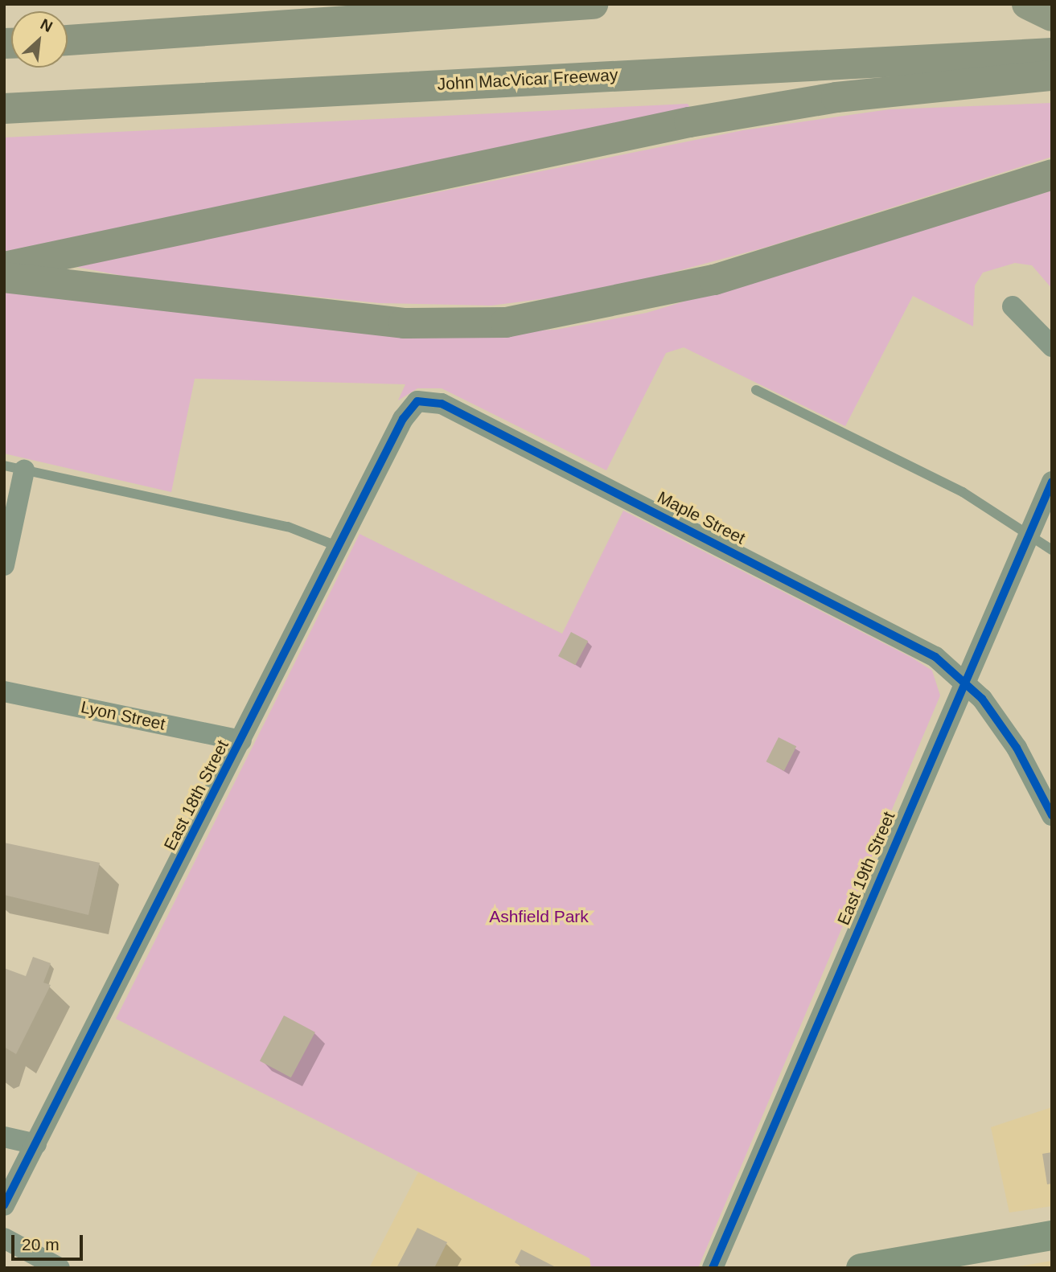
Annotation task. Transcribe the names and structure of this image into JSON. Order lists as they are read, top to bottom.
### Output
{
  "streets": {
    "highway": ["John MacVicar Freeway"],
    "street": [
      "Maple Street",
      "Lyon Street",
      "East 18th Street",
      "East 19th Street"
    ]
  },
  "crossings": [
    ["Maple Street", "East 18th Street"],
    ["Maple Street", "East 19th Street"],
    ["Lyon Street", "East 18th Street"]
  ],
  "parks": ["Ashfield Park"],
  "scale_bar": "20 m",
  "north": "top right"
}
